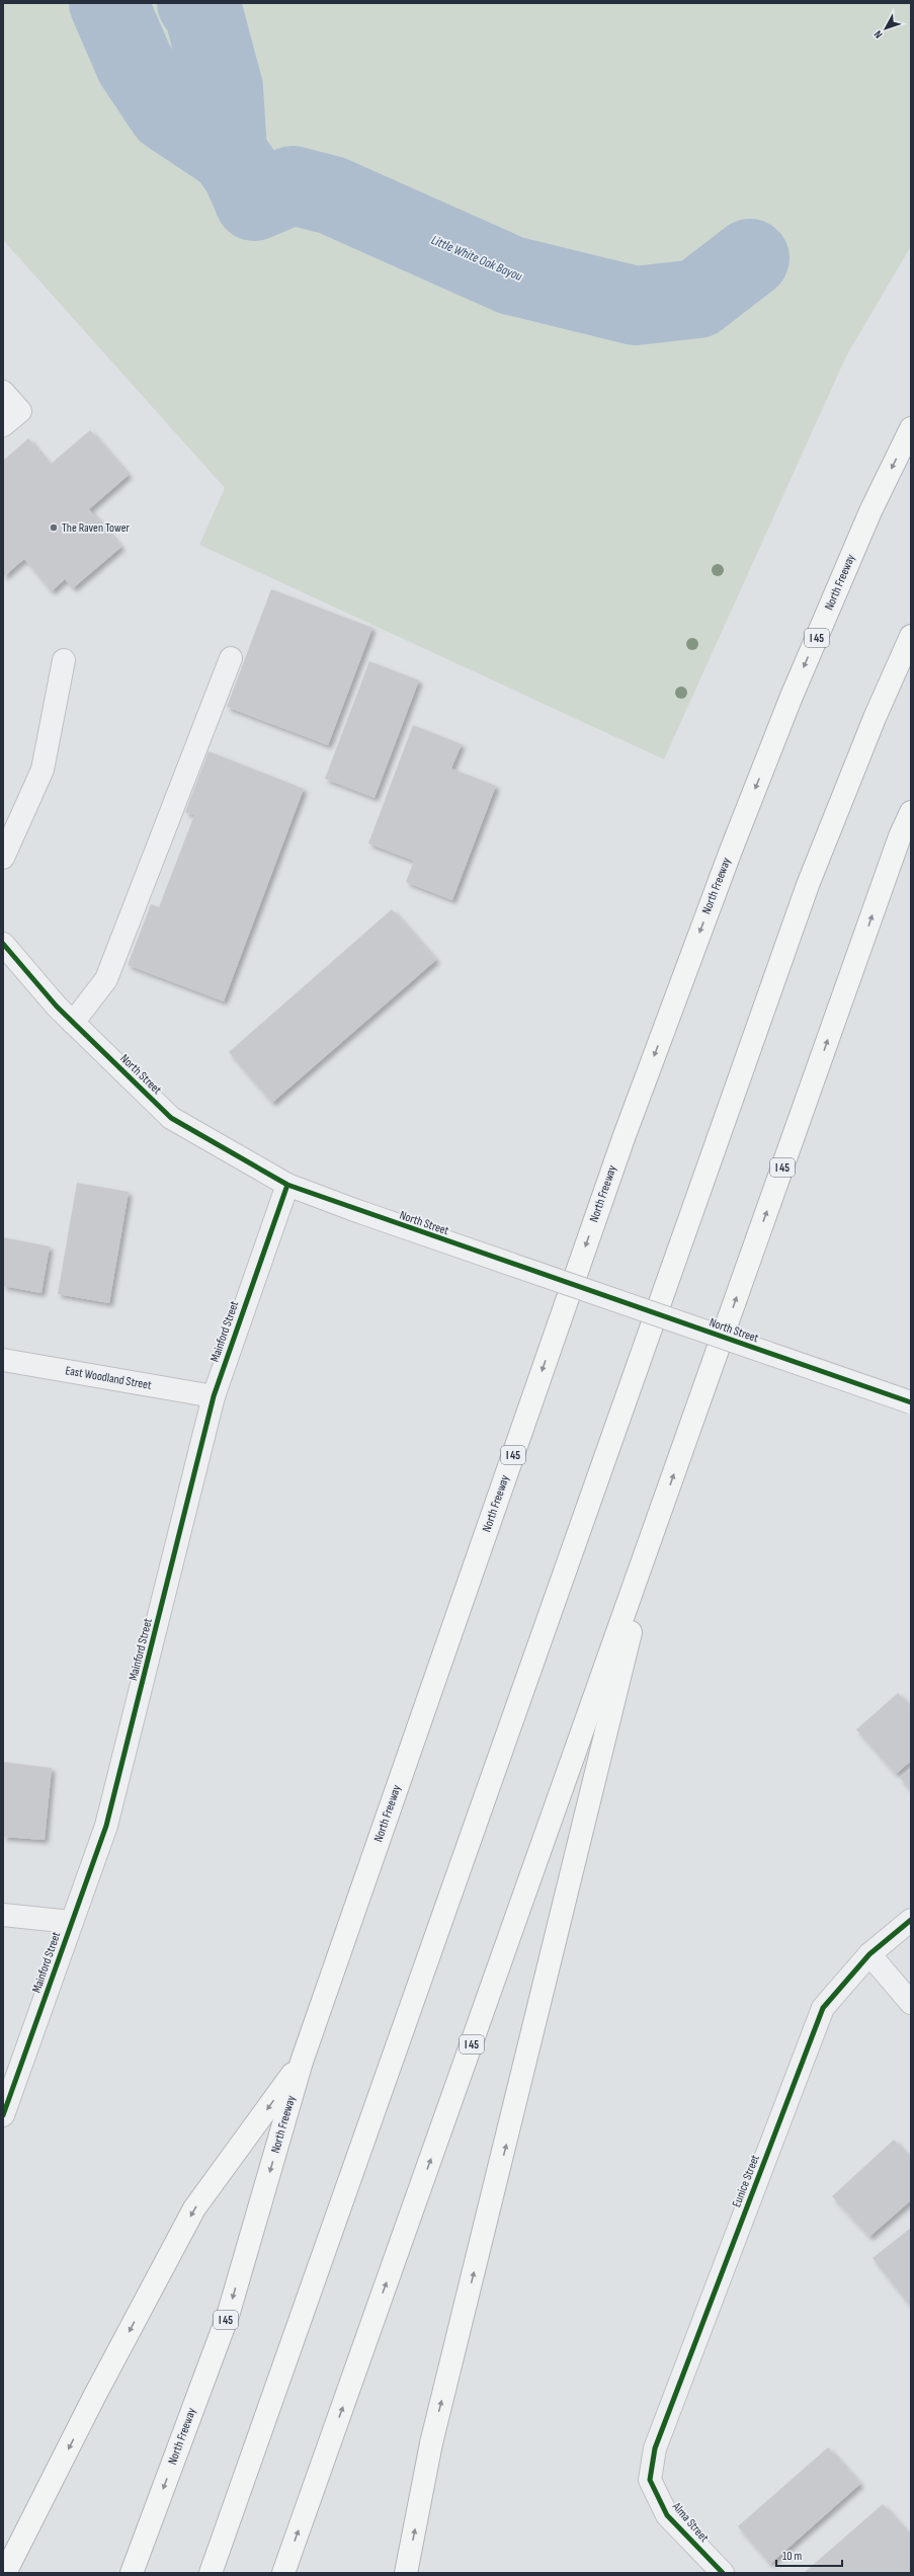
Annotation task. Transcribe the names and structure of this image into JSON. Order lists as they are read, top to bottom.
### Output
{
  "streets": {
    "highway": ["North Freeway", "I 45"],
    "street": [
      "North Street",
      "Mainford Street",
      "East Woodland Street",
      "Eunice Street",
      "Alma Street"
    ]
  },
  "crossings": [
    ["North Street", "Mainford Street"],
    ["Mainford Street", "East Woodland Street"],
    ["Eunice Street", "Alma Street"]
  ],
  "water": ["Little White Oak Bayou"],
  "places": ["The Raven Tower"],
  "scale_bar": "10 m",
  "north": "bottom left"
}
